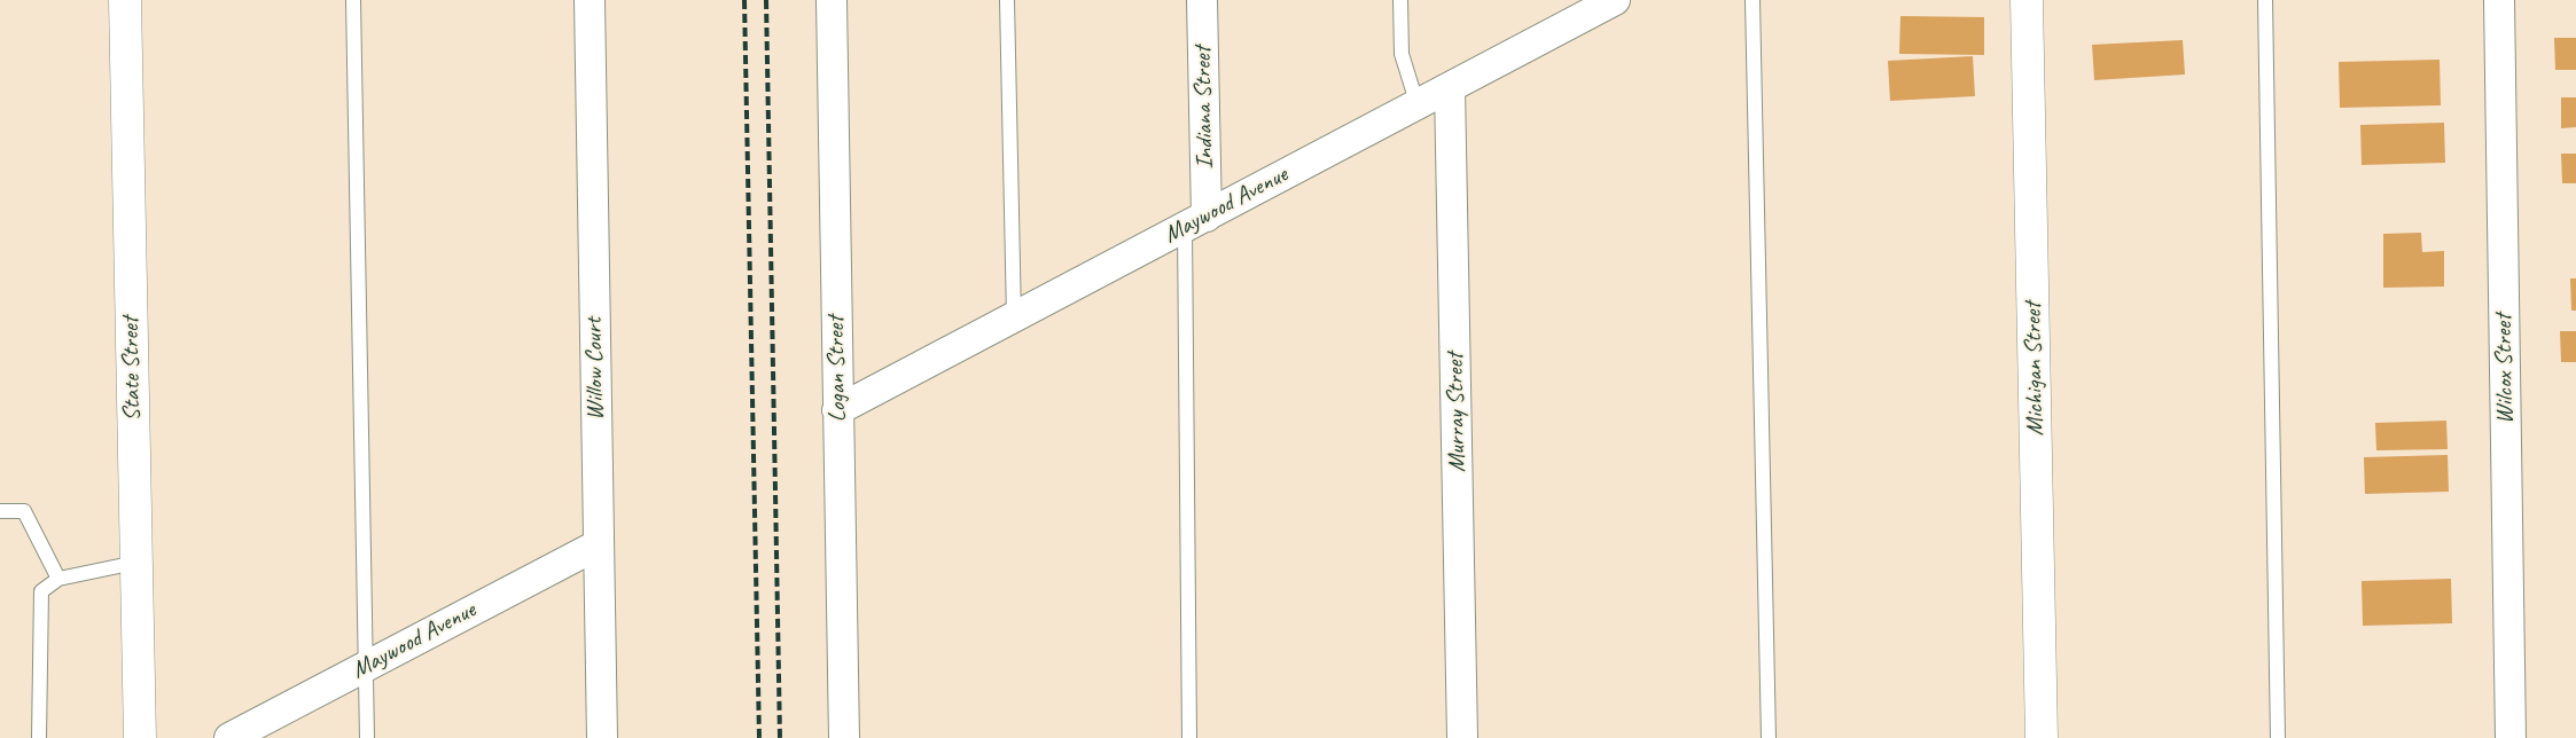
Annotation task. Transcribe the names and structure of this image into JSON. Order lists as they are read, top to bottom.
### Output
{
  "streets": {
    "street": [
      "Indiana Street",
      "Maywood Avenue",
      "State Street",
      "Willow Court",
      "Logan Street",
      "Michigan Street",
      "Wilcox Street",
      "Murray Street"
    ]
  },
  "crossings": [
    ["Indiana Street", "Maywood Avenue"],
    ["Maywood Avenue", "Willow Court"],
    ["Maywood Avenue", "Logan Street"],
    ["Maywood Avenue", "Murray Street"]
  ]
}
